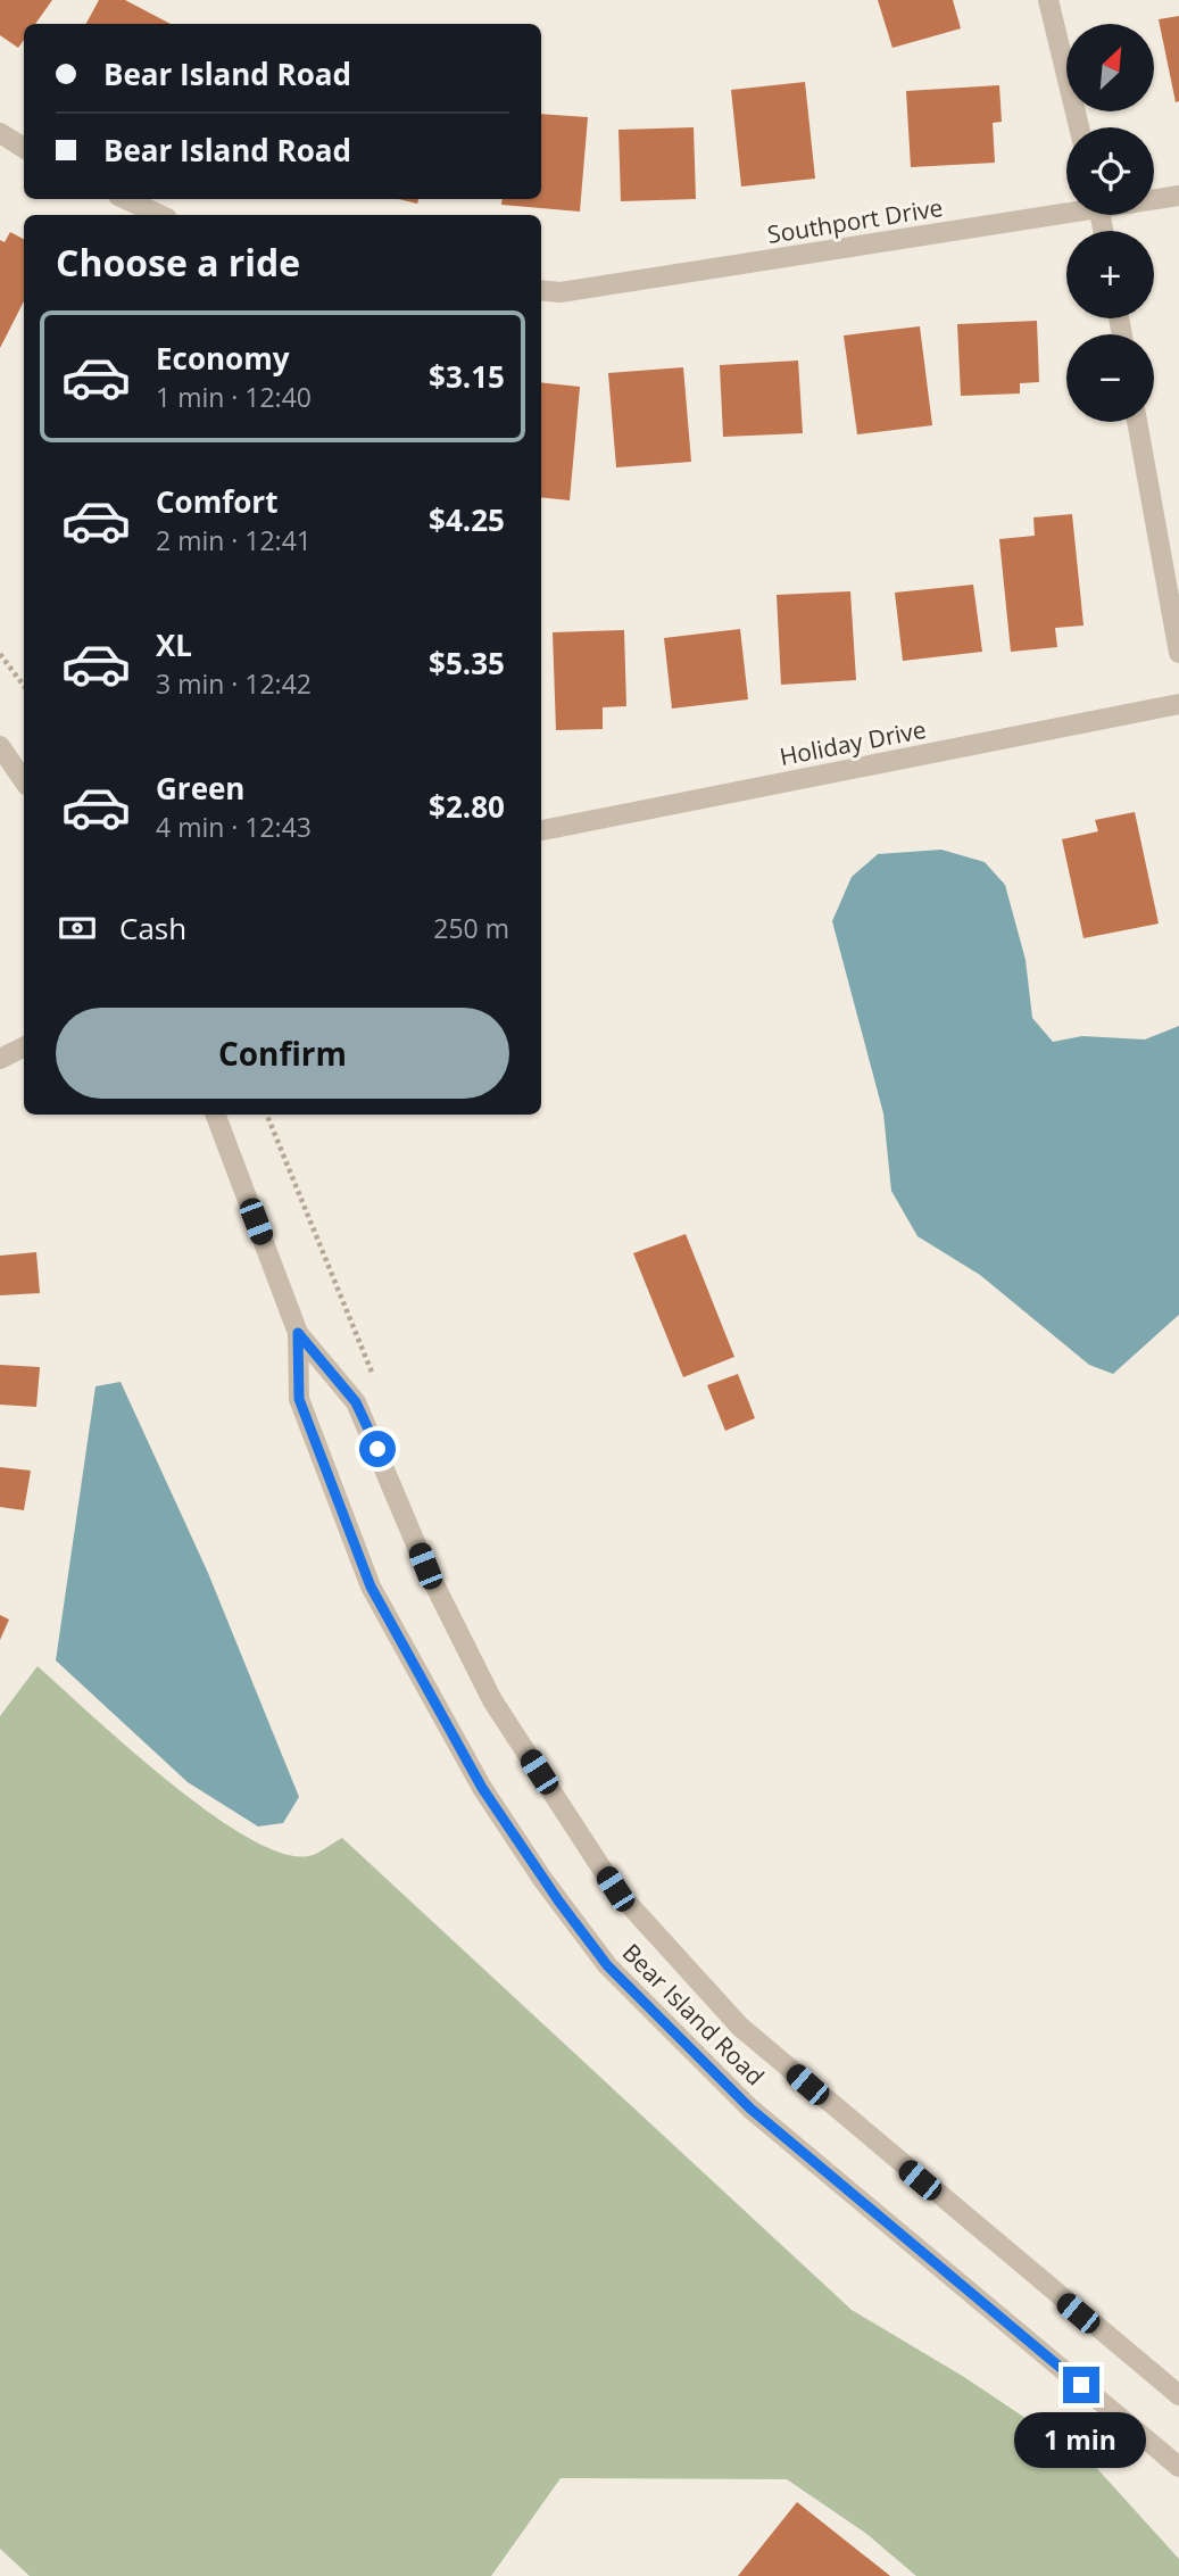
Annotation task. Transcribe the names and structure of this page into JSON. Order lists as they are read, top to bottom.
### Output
{
  "streets": {
    "street": ["Southport Drive", "Holiday Drive", "Bear Island Road"]
  },
  "north": "top right",
  "page": {
    "map_buttons": ["+", "−"],
    "banner": ["Bear Island Road", "Bear Island Road"],
    "heading": "Choose a ride",
    "list": [
      {
        "name": "Economy",
        "note": "1 min · 12:40",
        "value": "$3.15"
      },
      {
        "name": "Comfort",
        "note": "2 min · 12:41",
        "value": "$4.25"
      },
      {
        "name": "XL",
        "note": "3 min · 12:42",
        "value": "$5.35"
      },
      {
        "name": "Green",
        "note": "4 min · 12:43",
        "value": "$2.80"
      }
    ],
    "pay": ["Cash", "250 m"],
    "buttons": "Confirm",
    "bubble": "1 min"
  }
}
